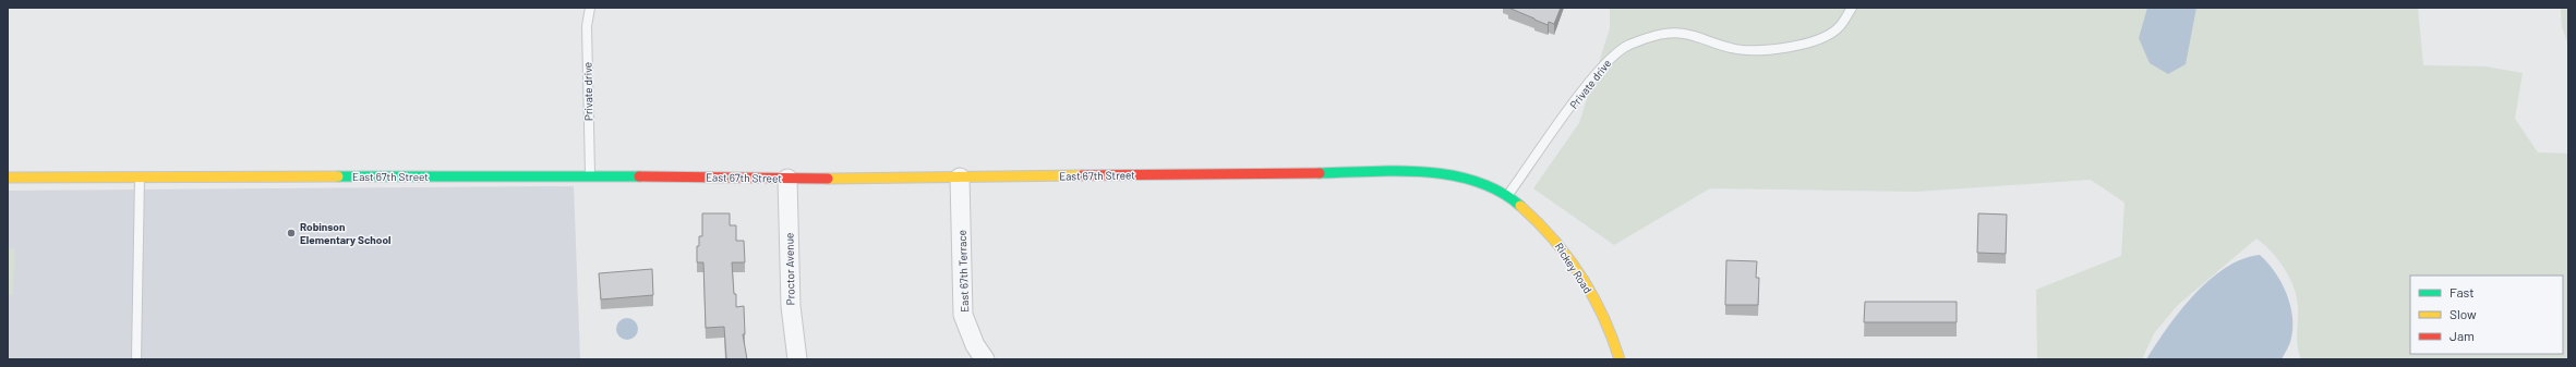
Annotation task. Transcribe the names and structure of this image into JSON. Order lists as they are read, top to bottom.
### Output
{
  "streets": {
    "street": [
      "East 67th Street",
      "Rickey Road",
      "Proctor Avenue",
      "East 67th Terrace"
    ],
    "lane": ["Private drive"]
  },
  "crossings": [
    ["Private drive", "East 67th Street"],
    ["Private drive", "Rickey Road"],
    ["East 67th Street", "Rickey Road"],
    ["East 67th Street", "Proctor Avenue"],
    ["East 67th Street", "East 67th Terrace"]
  ],
  "places": ["Robinson Elementary School"],
  "legend": ["Fast", "Slow", "Jam"]
}
